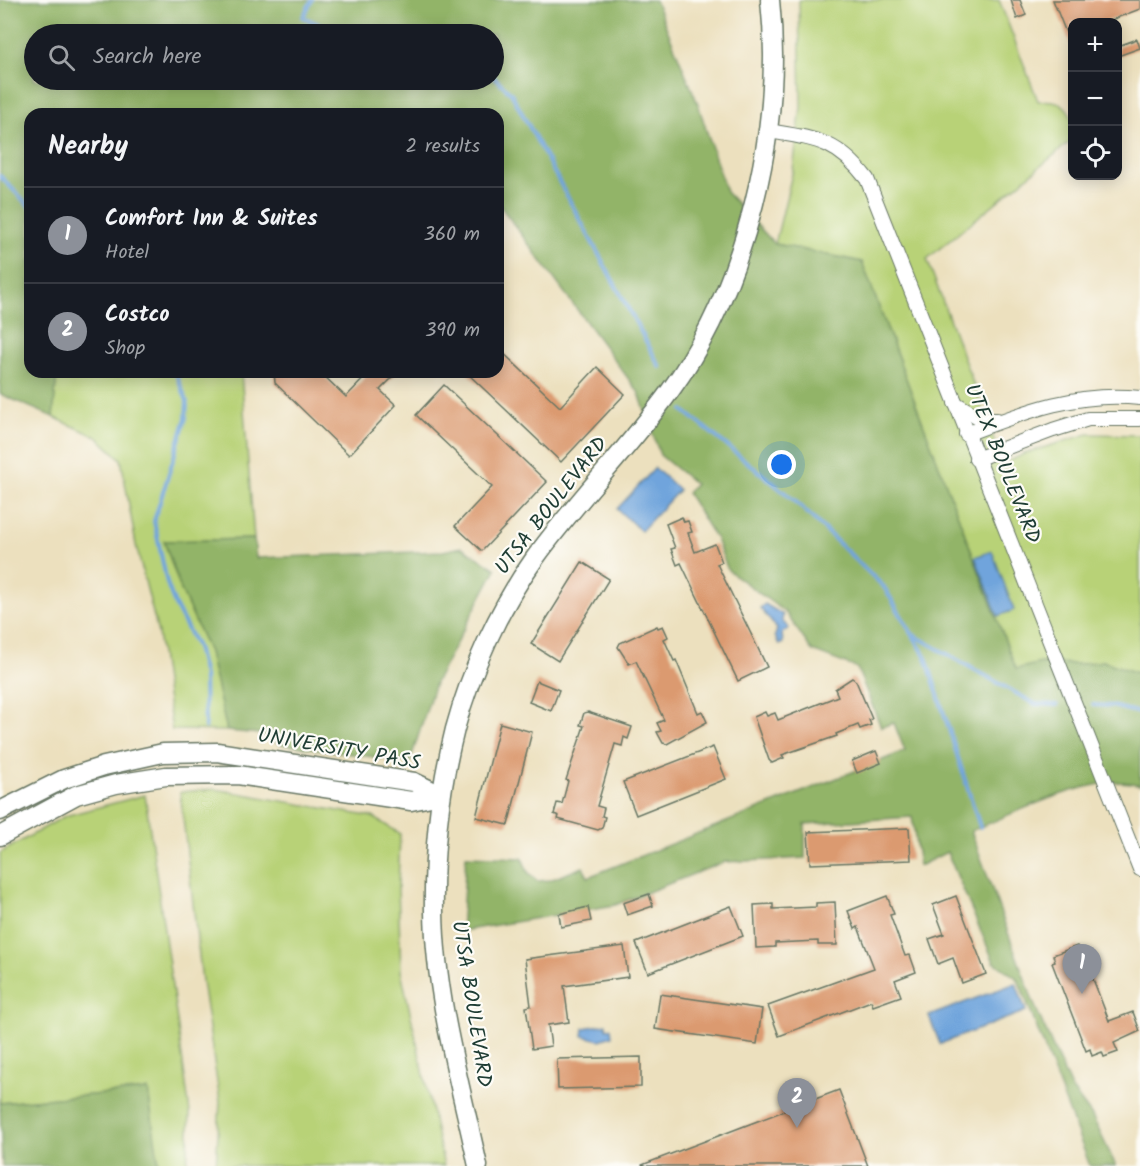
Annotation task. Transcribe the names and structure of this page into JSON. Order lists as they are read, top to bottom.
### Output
{
  "streets": {
    "main road": ["UTSA BOULEVARD", "UNIVERSITY PASS"],
    "street": ["UTEX BOULEVARD"]
  },
  "crossings": [
    ["UTEX BOULEVARD", "UTSA BOULEVARD"],
    ["UTSA BOULEVARD", "UNIVERSITY PASS"]
  ],
  "page": {
    "map_buttons": ["+", "−"],
    "search": "Search here",
    "heading": ["Nearby", "2 results"],
    "list": [
      {
        "mark": "1",
        "name": "Comfort Inn & Suites",
        "note": "Hotel",
        "value": "360 m"
      },
      {
        "mark": "2",
        "name": "Costco",
        "note": "Shop",
        "value": "390 m"
      }
    ],
    "pins": ["1", "2"]
  }
}
